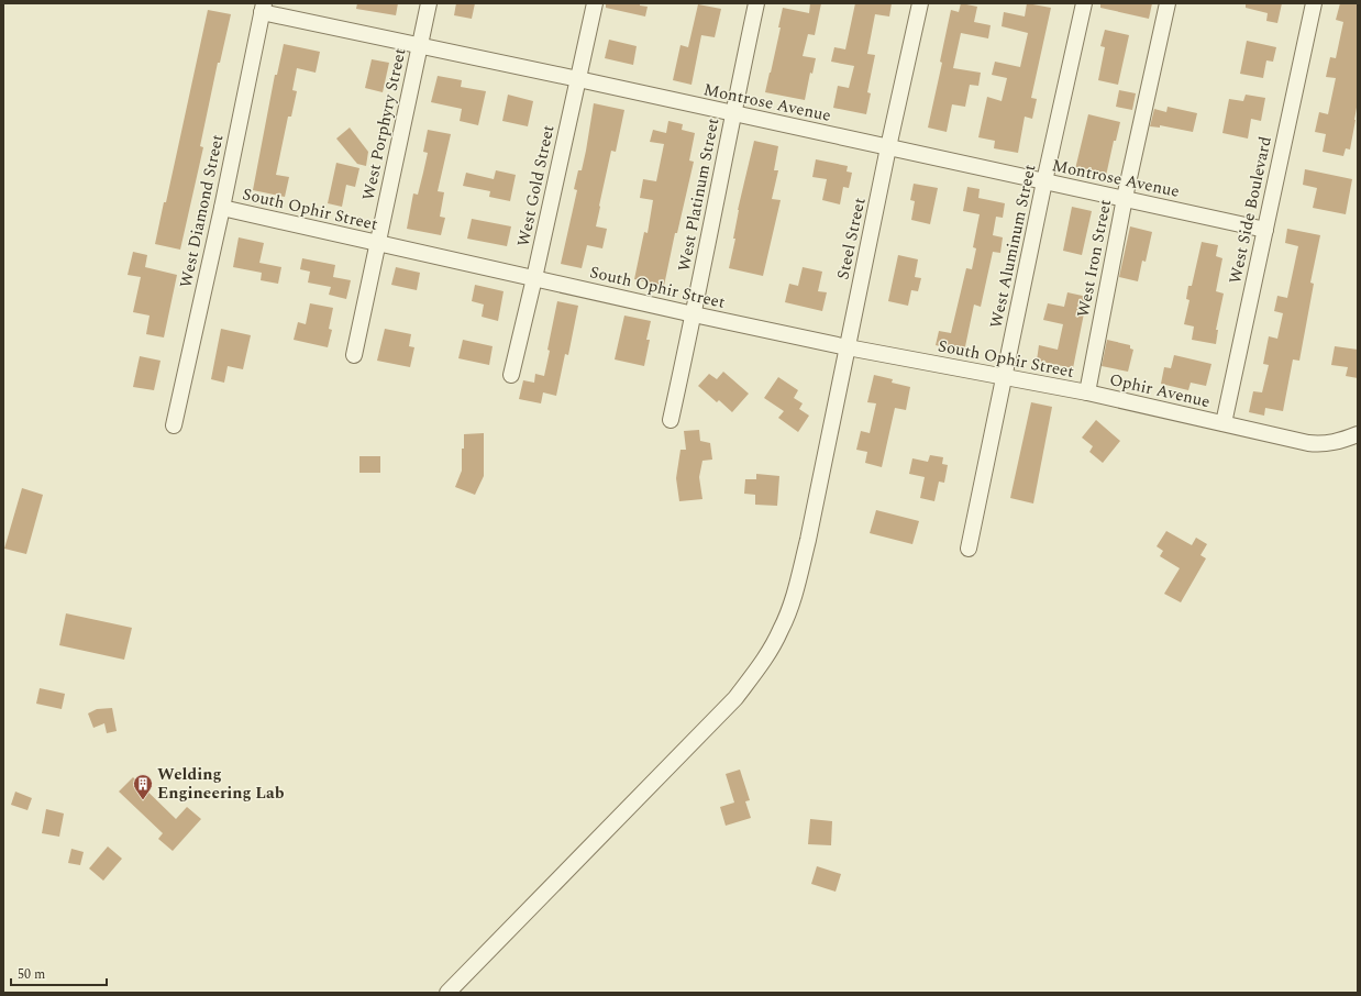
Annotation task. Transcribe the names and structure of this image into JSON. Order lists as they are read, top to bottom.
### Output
{
  "streets": {
    "street": [
      "Montrose Avenue",
      "West Porphyry Street",
      "West Gold Street",
      "West Platinum Street",
      "South Ophir Street",
      "West Side Boulevard",
      "West Diamond Street",
      "Steel Street",
      "West Aluminum Street",
      "West Iron Street",
      "Ophir Avenue"
    ]
  },
  "crossings": [
    ["Montrose Avenue", "West Porphyry Street"],
    ["Montrose Avenue", "West Gold Street"],
    ["Montrose Avenue", "West Platinum Street"],
    ["Montrose Avenue", "West Side Boulevard"],
    ["Montrose Avenue", "West Diamond Street"],
    ["Montrose Avenue", "Steel Street"],
    ["Montrose Avenue", "West Aluminum Street"],
    ["Montrose Avenue", "West Iron Street"],
    ["West Porphyry Street", "South Ophir Street"],
    ["West Gold Street", "South Ophir Street"],
    ["West Platinum Street", "South Ophir Street"],
    ["South Ophir Street", "West Diamond Street"],
    ["South Ophir Street", "Steel Street"],
    ["South Ophir Street", "West Aluminum Street"],
    ["South Ophir Street", "West Iron Street"],
    ["South Ophir Street", "Ophir Avenue"],
    ["West Side Boulevard", "Ophir Avenue"],
    ["West Iron Street", "Ophir Avenue"]
  ],
  "places": {
    "building": ["Welding Engineering Lab"]
  },
  "scale_bar": "50 m"
}
